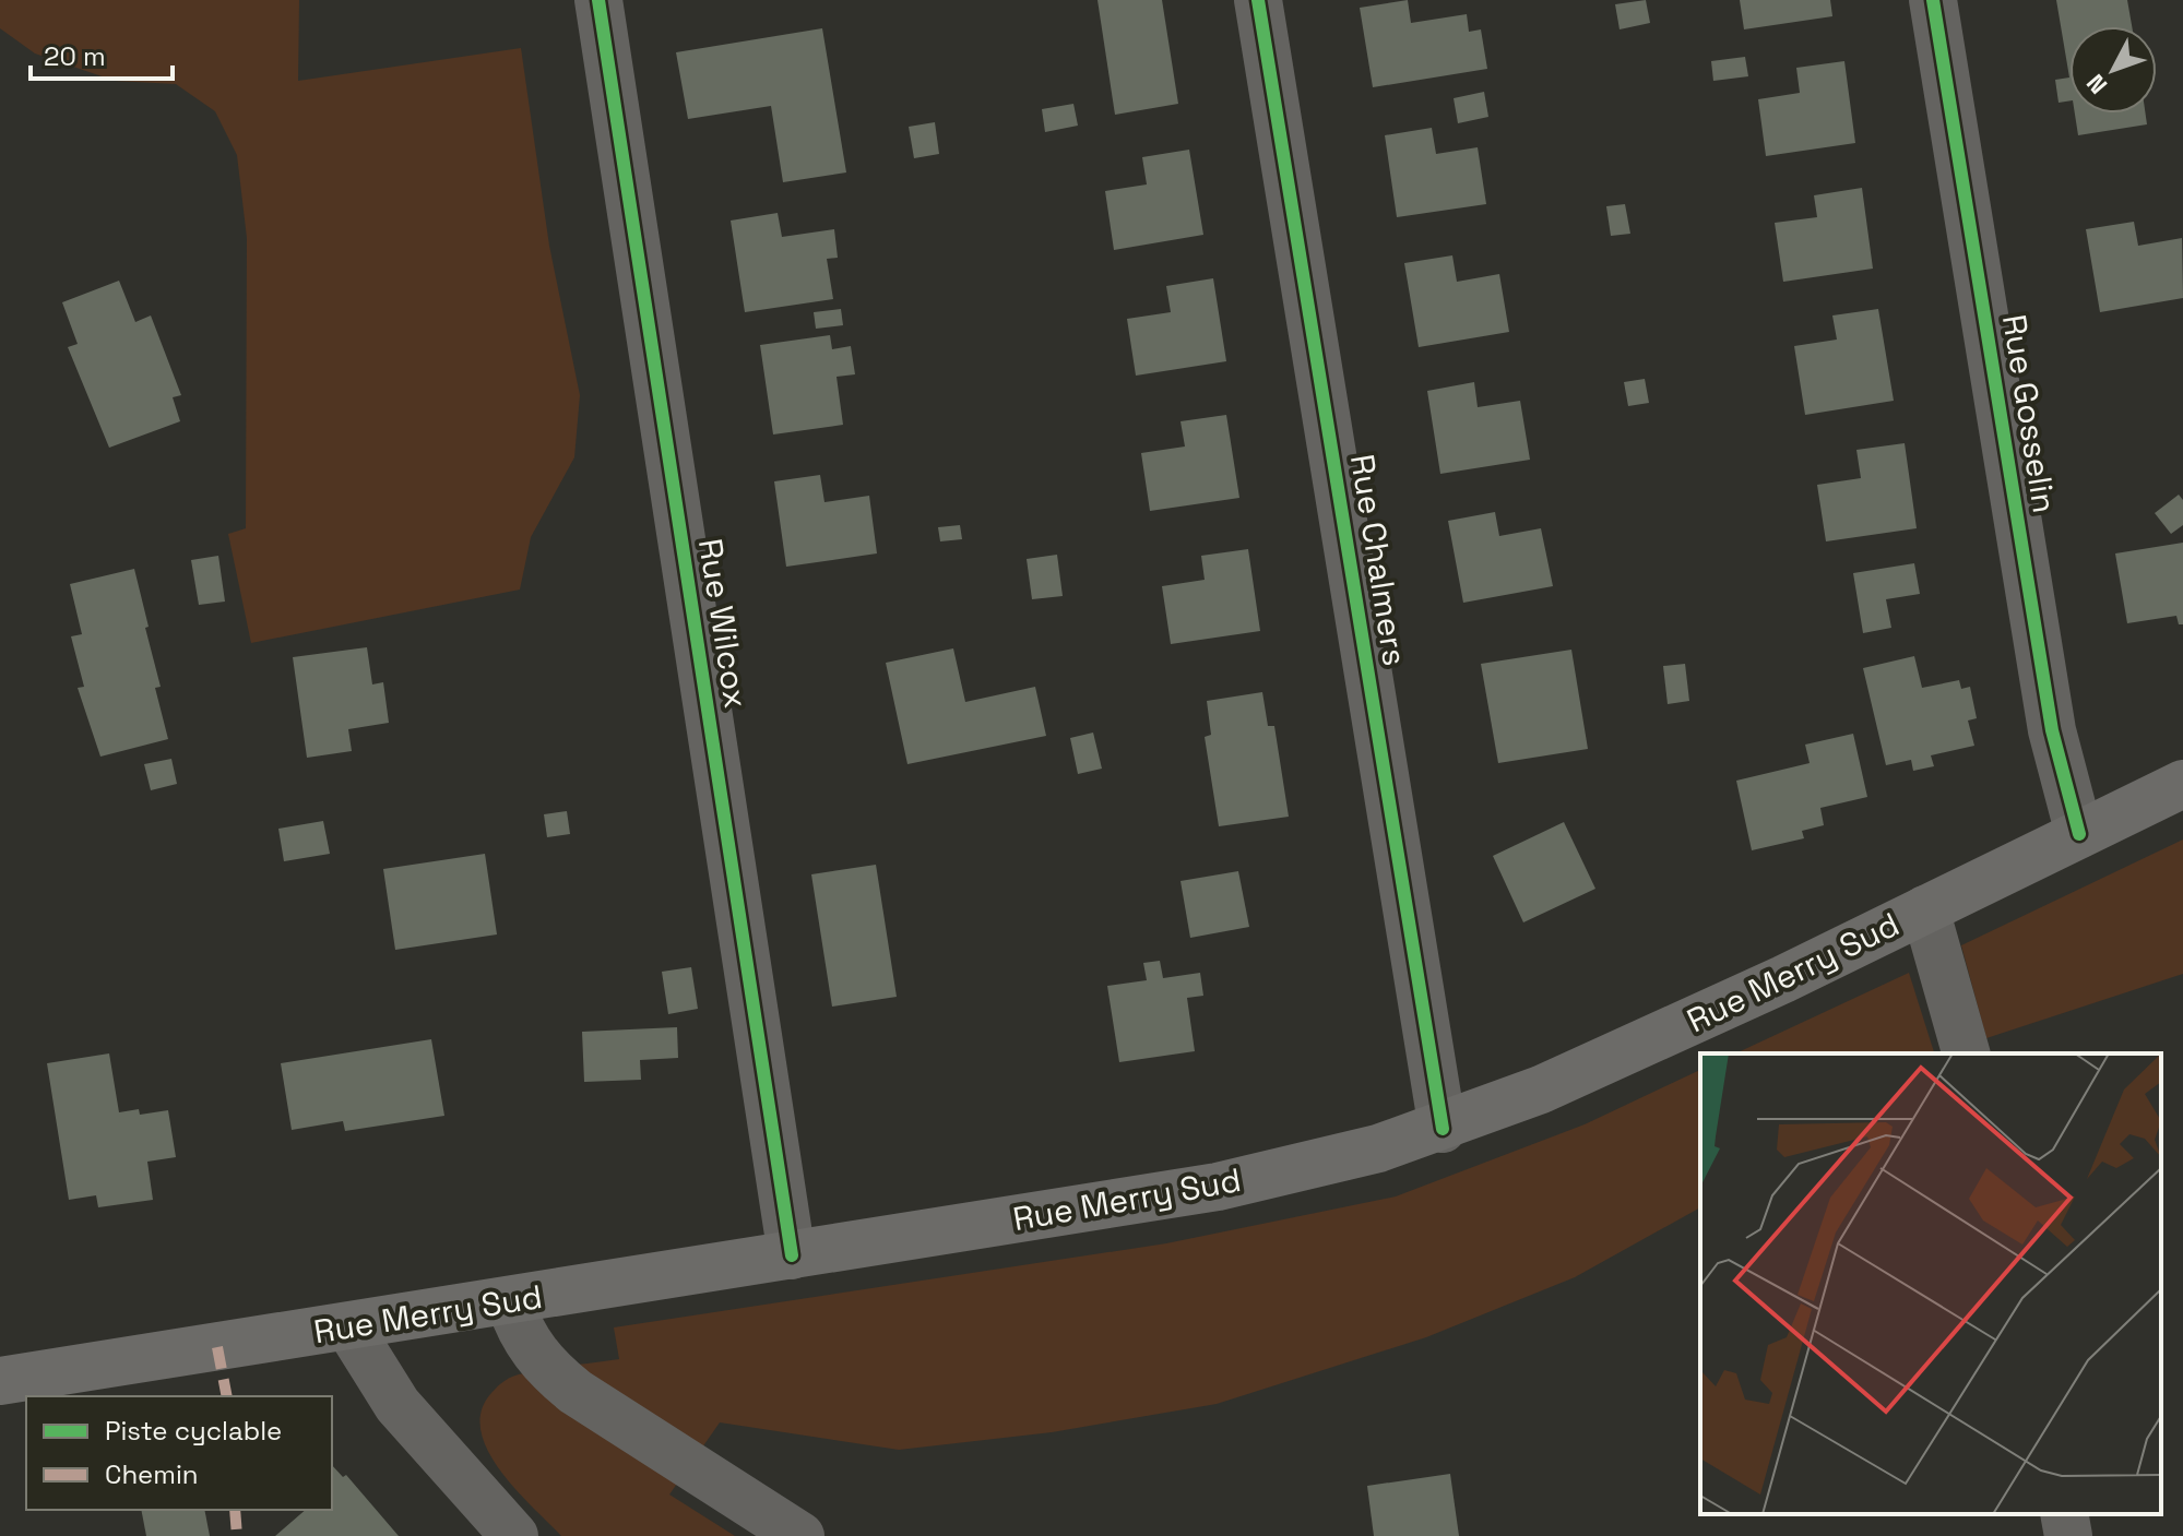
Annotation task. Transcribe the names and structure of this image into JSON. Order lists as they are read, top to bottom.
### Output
{
  "streets": {
    "main road": ["Rue Merry Sud"],
    "street": ["Rue Gosselin", "Rue Chalmers", "Rue Wilcox"]
  },
  "crossings": [
    ["Rue Gosselin", "Rue Merry Sud"],
    ["Rue Chalmers", "Rue Merry Sud"],
    ["Rue Wilcox", "Rue Merry Sud"]
  ],
  "legend": ["Piste cyclable", "Chemin"],
  "scale_bar": "20 m",
  "north": "bottom left"
}
